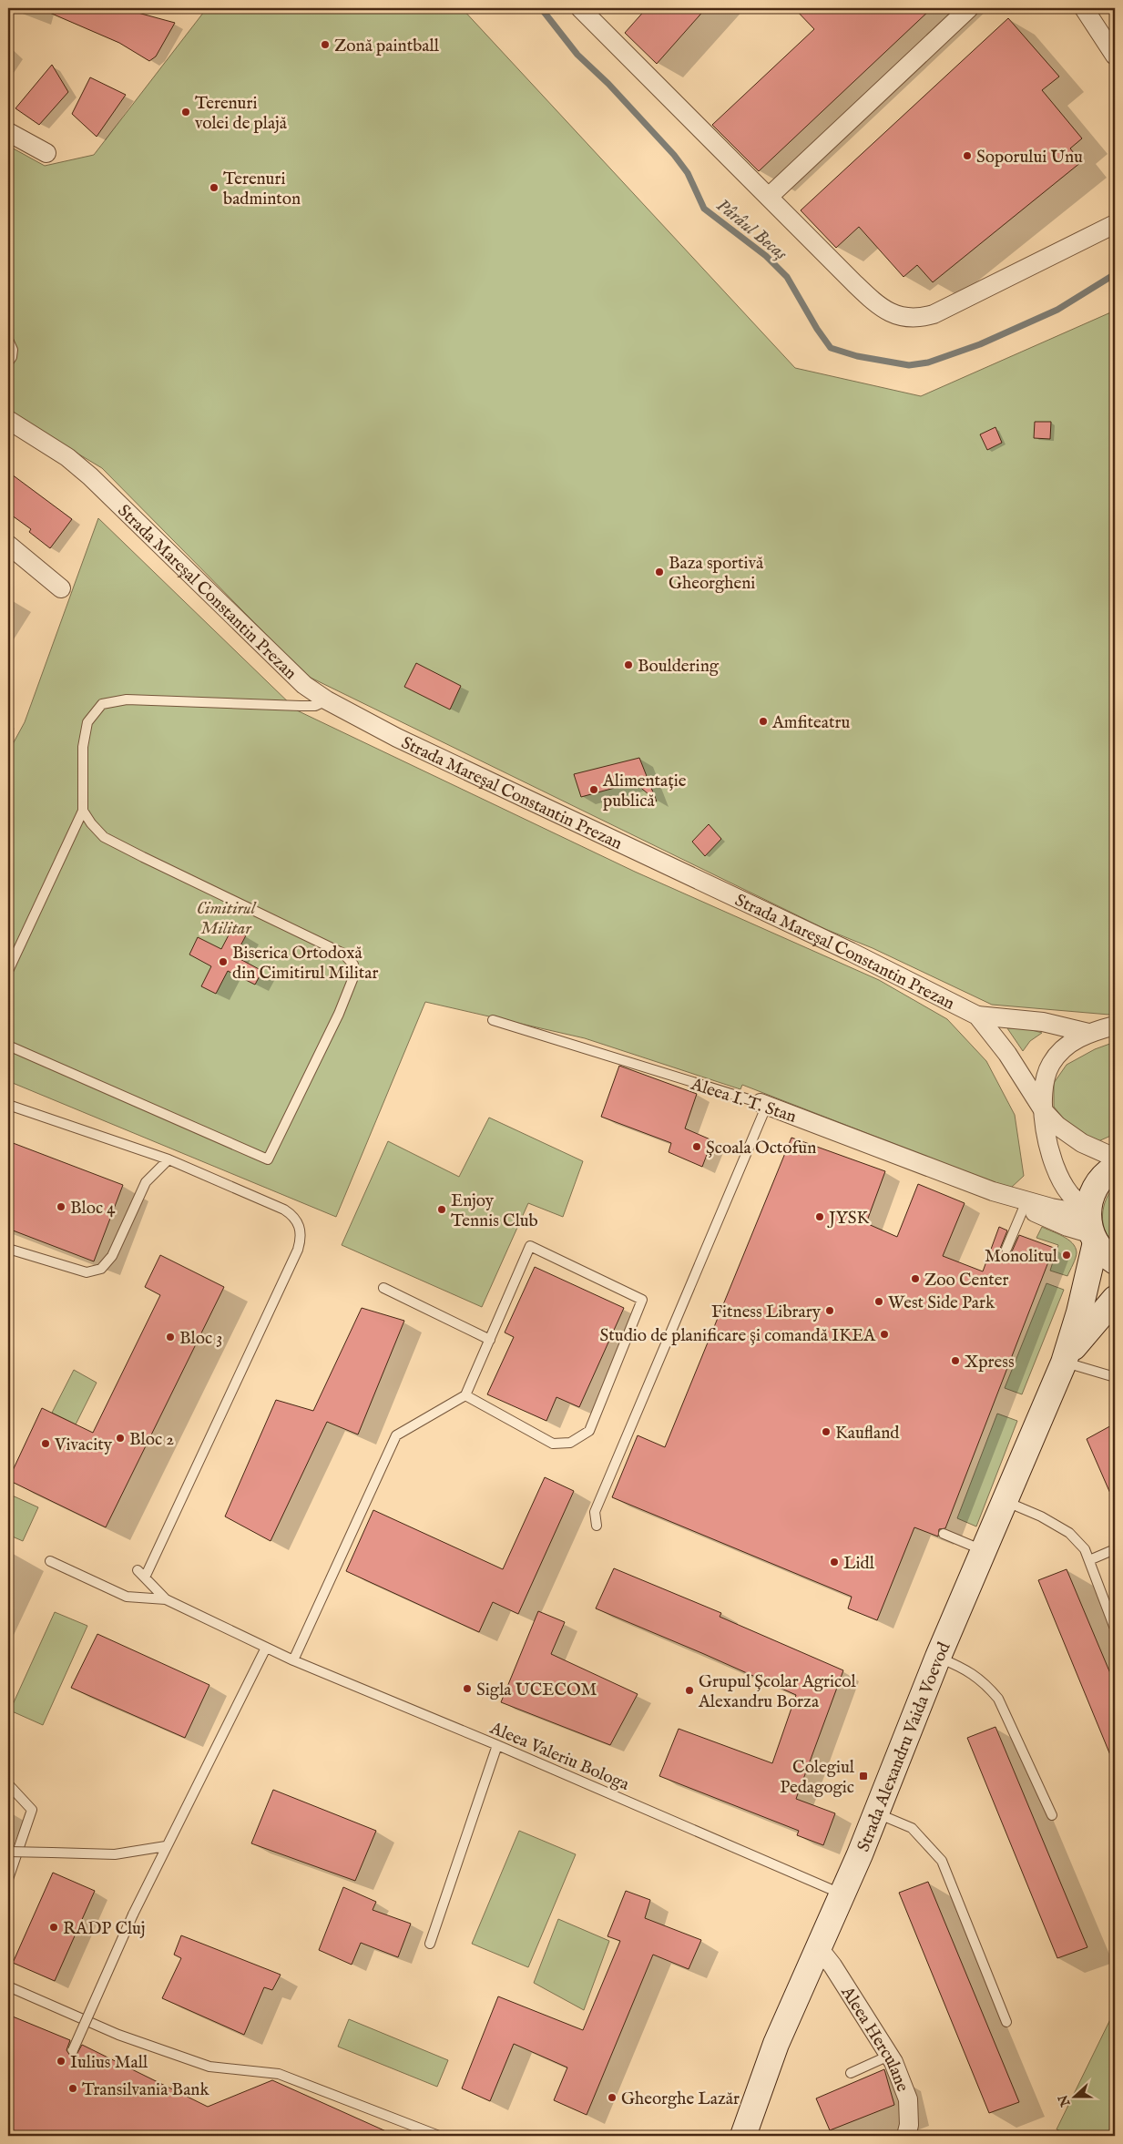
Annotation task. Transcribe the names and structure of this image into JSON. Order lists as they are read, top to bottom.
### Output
{
  "streets": {
    "main road": ["Strada Alexandru Vaida Voevod"],
    "street": ["Strada Mareșal Constantin Prezan", "Aleea I. T. Stan", "Aleea Herculane"],
    "lane": ["Aleea Valeriu Bologa"]
  },
  "crossings": [
    ["Strada Mareșal Constantin Prezan", "Aleea I. T. Stan"],
    ["Strada Mareșal Constantin Prezan", "Strada Alexandru Vaida Voevod"],
    ["Aleea I. T. Stan", "Strada Alexandru Vaida Voevod"],
    ["Strada Alexandru Vaida Voevod", "Aleea Valeriu Bologa"],
    ["Strada Alexandru Vaida Voevod", "Aleea Herculane"]
  ],
  "water": ["Pârâul Becaș"],
  "parks": ["Cimitirul Militar"],
  "places": {
    "other": [
      "Zonă paintball",
      "Terenuri volei de plajă",
      "Soporului Unu",
      "Terenuri badminton",
      "Baza sportivă Gheorgheni",
      "Bouldering",
      "Amfiteatru",
      "Alimentație publică",
      "Biserica Ortodoxă din Cimitirul Militar",
      "Școala Octofun",
      "Bloc 4",
      "Enjoy Tennis Club",
      "JYSK",
      "Monolitul",
      "Zoo Center",
      "West Side Park",
      "Fitness Library",
      "Studio de planificare și comandă IKEA",
      "Bloc 3",
      "Xpress",
      "Kaufland",
      "Bloc 2",
      "Vivacity",
      "Lidl",
      "Sigla UCECOM",
      "Grupul Școlar Agricol Alexandru Borza",
      "RADP Cluj",
      "Iulius Mall",
      "Transilvania Bank",
      "Gheorghe Lazăr"
    ],
    "transit": ["Colegiul Pedagogic"]
  },
  "north": "left"
}
